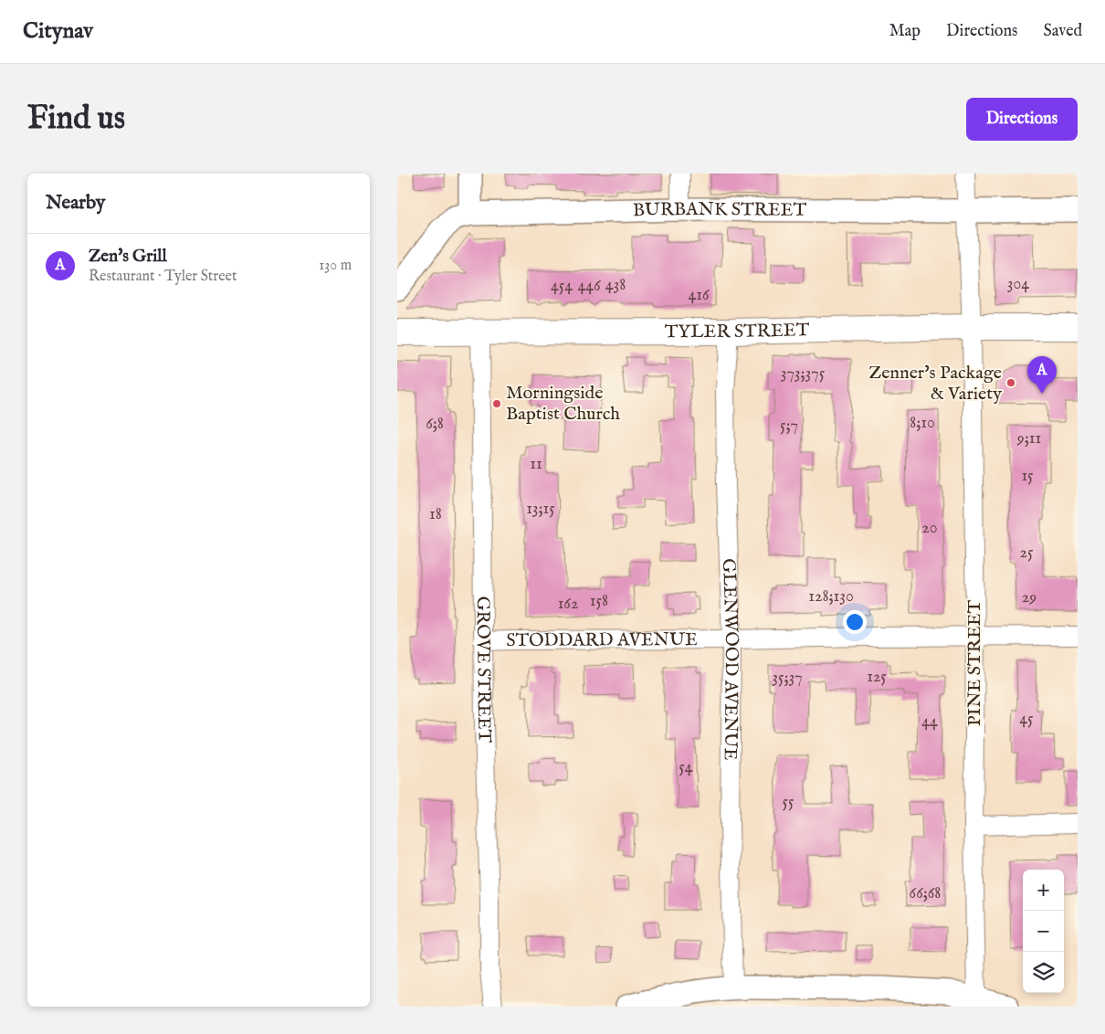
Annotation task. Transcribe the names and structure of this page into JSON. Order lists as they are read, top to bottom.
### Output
{
  "streets": {
    "main road": ["TYLER STREET"],
    "street": [
      "BURBANK STREET",
      "STODDARD AVENUE",
      "GLENWOOD AVENUE",
      "PINE STREET",
      "GROVE STREET"
    ]
  },
  "crossings": [
    ["BURBANK STREET", "PINE STREET"],
    ["TYLER STREET", "GLENWOOD AVENUE"],
    ["TYLER STREET", "PINE STREET"],
    ["TYLER STREET", "GROVE STREET"],
    ["STODDARD AVENUE", "GLENWOOD AVENUE"],
    ["STODDARD AVENUE", "PINE STREET"],
    ["STODDARD AVENUE", "GROVE STREET"]
  ],
  "places": ["Zenner's Package & Variety", "Morningside Baptist Church"],
  "house_numbers": [
    "304",
    "438",
    "454",
    "446",
    "416",
    "373;375",
    "8;10",
    "6;8",
    "5;7",
    "9;11",
    "11",
    "15",
    "13;15",
    "18",
    "20",
    "25",
    "128;130",
    "29",
    "158",
    "162",
    "125",
    "35;37",
    "45",
    "44",
    "54",
    "55",
    "66;68"
  ],
  "page": {
    "header": "Citynav",
    "nav": ["Map", "Directions", "Saved"],
    "buttons": "Directions",
    "title": "Find us",
    "heading": "Nearby",
    "list": [
      {
        "mark": "A",
        "name": "Zen's Grill",
        "note": "Restaurant · Tyler Street",
        "value": "130 m"
      }
    ],
    "pins": "A",
    "map_buttons": ["+", "−"]
  }
}
